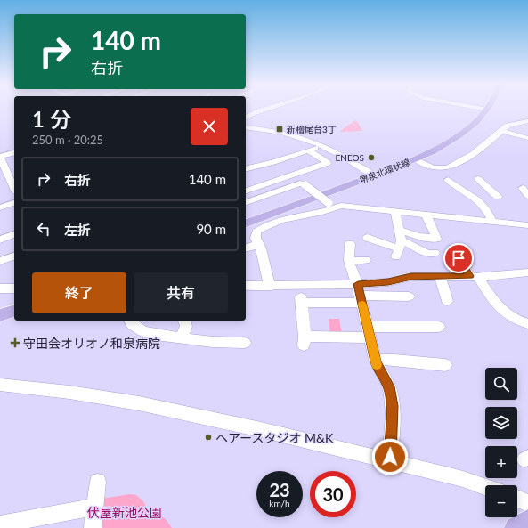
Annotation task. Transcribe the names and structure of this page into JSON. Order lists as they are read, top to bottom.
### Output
{
  "streets": {
    "main road": ["堺泉北環状線"]
  },
  "parks": ["伏屋新池公園"],
  "places": {
    "transit": ["新檜尾台3丁"],
    "other": ["ENEOS", "ヘアースタジオ M&K"],
    "health": ["守田会オリオノ和泉病院"]
  },
  "page": {
    "turn": ["140 m", "右折"],
    "heading": ["1 分", "250 m · 20:25"],
    "list": [
      {
        "name": "右折",
        "value": "140 m"
      },
      {
        "name": "左折",
        "value": "90 m"
      }
    ],
    "buttons": ["終了", "共有"],
    "map_buttons": ["+", "−"],
    "speed": "23 km/h",
    "limit": "30"
  }
}
